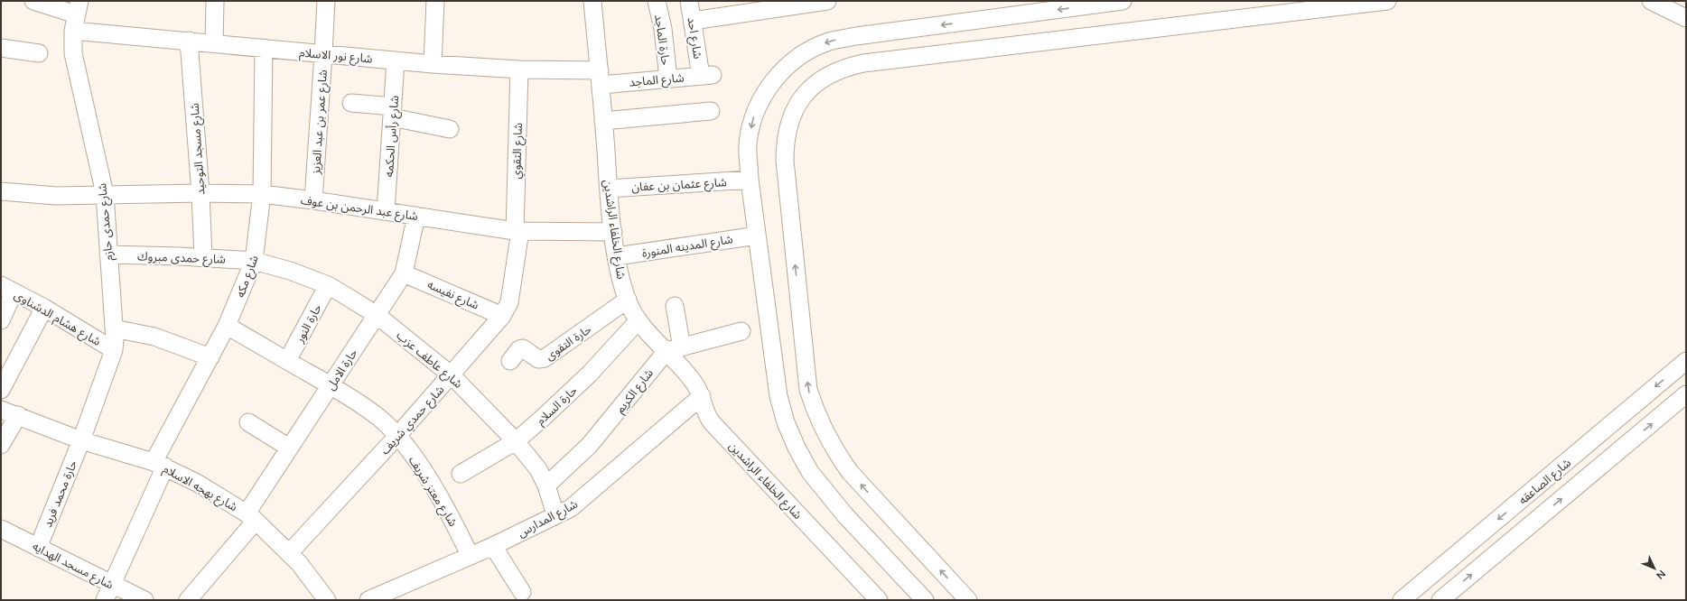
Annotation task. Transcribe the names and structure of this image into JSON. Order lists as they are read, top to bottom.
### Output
{
  "streets": {
    "street": [
      "شارع احد",
      "حارة الماجد",
      "شارع نور الاسلام",
      "شارع الماجد",
      "شارع عمر بن عبد العزيز",
      "شارع رأس الحكمه",
      "شارع مسجد التوحيد",
      "شارع التقوي",
      "شارع عثمان بن عفان",
      "شارع عبد الرحمن بن عوف",
      "شارع حمدى حازم",
      "شارع الخلفاء الراشدين",
      "شارع المدينه المنورة",
      "شارع حمدى مبروك",
      "شارع مكه",
      "شارع نفيسه",
      "شارع هشام الدشناوى",
      "حارة النور",
      "حارة التقوى",
      "شارع عاطف عزب",
      "حارة الامل",
      "شارع الكريم",
      "حارة السلام",
      "شارع حمدي شريف",
      "شارع الصاعقه",
      "شارع بهجه الاسلام",
      "شارع معتز شريف",
      "حارة محمد فريد",
      "شارع المدارس",
      "شارع مسجد الهدايه"
    ]
  },
  "crossings": [
    ["شارع احد", "شارع الماجد"],
    ["حارة الماجد", "شارع الماجد"],
    ["شارع نور الاسلام", "شارع الماجد"],
    ["شارع نور الاسلام", "شارع عمر بن عبد العزيز"],
    ["شارع نور الاسلام", "شارع رأس الحكمه"],
    ["شارع نور الاسلام", "شارع مسجد التوحيد"],
    ["شارع نور الاسلام", "شارع التقوي"],
    ["شارع نور الاسلام", "شارع حمدى حازم"],
    ["شارع نور الاسلام", "شارع الخلفاء الراشدين"],
    ["شارع نور الاسلام", "شارع مكه"],
    ["شارع الماجد", "شارع الخلفاء الراشدين"],
    ["شارع عمر بن عبد العزيز", "شارع عبد الرحمن بن عوف"],
    ["شارع رأس الحكمه", "شارع عبد الرحمن بن عوف"],
    ["شارع مسجد التوحيد", "شارع عبد الرحمن بن عوف"],
    ["شارع مسجد التوحيد", "شارع حمدى مبروك"],
    ["شارع التقوي", "شارع عبد الرحمن بن عوف"],
    ["شارع التقوي", "شارع حمدي شريف"],
    ["شارع عثمان بن عفان", "شارع الخلفاء الراشدين"],
    ["شارع عبد الرحمن بن عوف", "شارع حمدى حازم"],
    ["شارع عبد الرحمن بن عوف", "شارع الخلفاء الراشدين"],
    ["شارع عبد الرحمن بن عوف", "شارع مكه"],
    ["شارع عبد الرحمن بن عوف", "حارة الامل"],
    ["شارع عبد الرحمن بن عوف", "شارع حمدي شريف"],
    ["شارع حمدى حازم", "شارع حمدى مبروك"],
    ["شارع حمدى حازم", "شارع هشام الدشناوى"],
    ["شارع حمدى حازم", "شارع بهجه الاسلام"],
    ["شارع حمدى حازم", "حارة محمد فريد"],
    ["شارع الخلفاء الراشدين", "شارع المدينه المنورة"],
    ["شارع الخلفاء الراشدين", "حارة التقوى"],
    ["شارع الخلفاء الراشدين", "شارع الكريم"],
    ["شارع الخلفاء الراشدين", "حارة السلام"],
    ["شارع الخلفاء الراشدين", "شارع المدارس"],
    ["شارع حمدى مبروك", "شارع مكه"],
    ["شارع حمدى مبروك", "شارع عاطف عزب"],
    ["شارع مكه", "شارع عاطف عزب"],
    ["شارع مكه", "شارع بهجه الاسلام"],
    ["شارع مكه", "شارع معتز شريف"],
    ["شارع مكه", "شارع مسجد الهدايه"],
    ["شارع نفيسه", "حارة الامل"],
    ["شارع نفيسه", "شارع حمدي شريف"],
    ["حارة النور", "شارع عاطف عزب"],
    ["حارة النور", "شارع معتز شريف"],
    ["شارع عاطف عزب", "حارة الامل"],
    ["شارع عاطف عزب", "شارع الكريم"],
    ["شارع عاطف عزب", "حارة السلام"],
    ["شارع عاطف عزب", "شارع حمدي شريف"],
    ["شارع عاطف عزب", "شارع المدارس"],
    ["حارة الامل", "شارع بهجه الاسلام"],
    ["حارة الامل", "شارع معتز شريف"],
    ["شارع حمدي شريف", "شارع بهجه الاسلام"],
    ["شارع حمدي شريف", "شارع معتز شريف"],
    ["شارع بهجه الاسلام", "حارة محمد فريد"],
    ["شارع معتز شريف", "شارع المدارس"],
    ["حارة محمد فريد", "شارع مسجد الهدايه"]
  ],
  "north": "bottom right"
}
